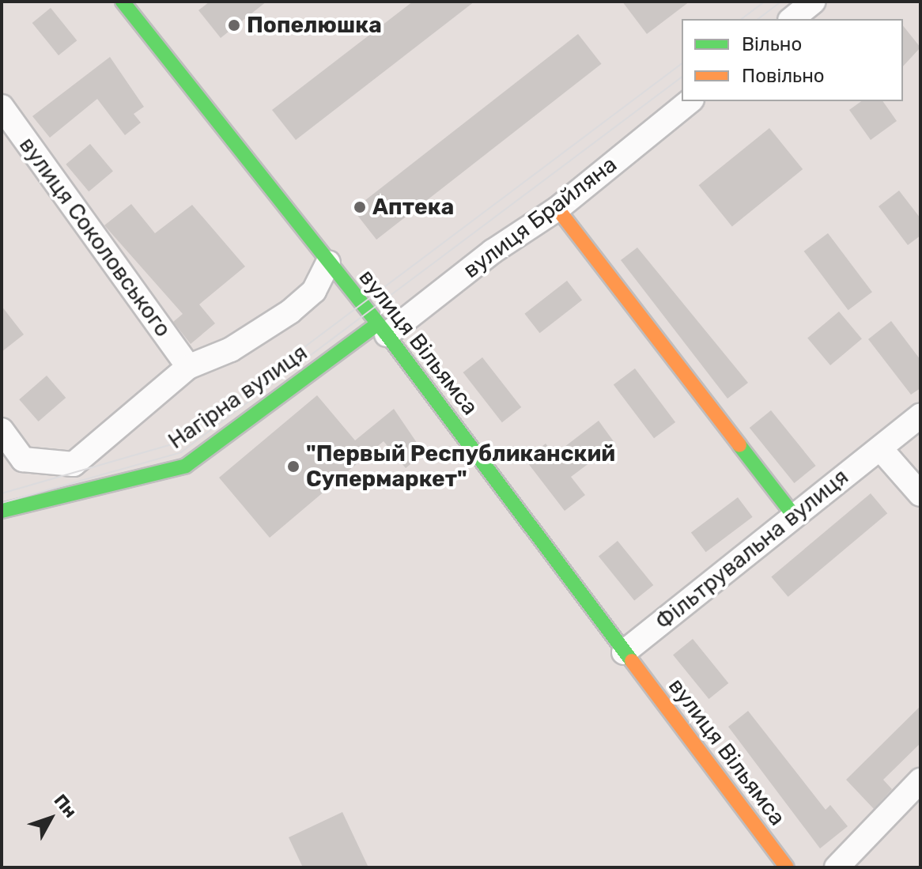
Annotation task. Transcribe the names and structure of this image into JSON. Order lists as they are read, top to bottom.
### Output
{
  "streets": {
    "street": [
      "вулиця Брайляна",
      "вулиця Соколовського",
      "вулиця Вільямса",
      "Нагірна вулиця",
      "Фільтрувальна вулиця"
    ]
  },
  "crossings": [
    ["вулиця Брайляна", "вулиця Вільямса"],
    ["вулиця Брайляна", "Нагірна вулиця"],
    ["вулиця Вільямса", "Нагірна вулиця"],
    ["вулиця Вільямса", "Фільтрувальна вулиця"]
  ],
  "places": ["Попелюшка", "Аптека", "\"Первый Республиканский Супермаркет\""],
  "legend": ["Вільно", "Повільно"],
  "north": "top right"
}
